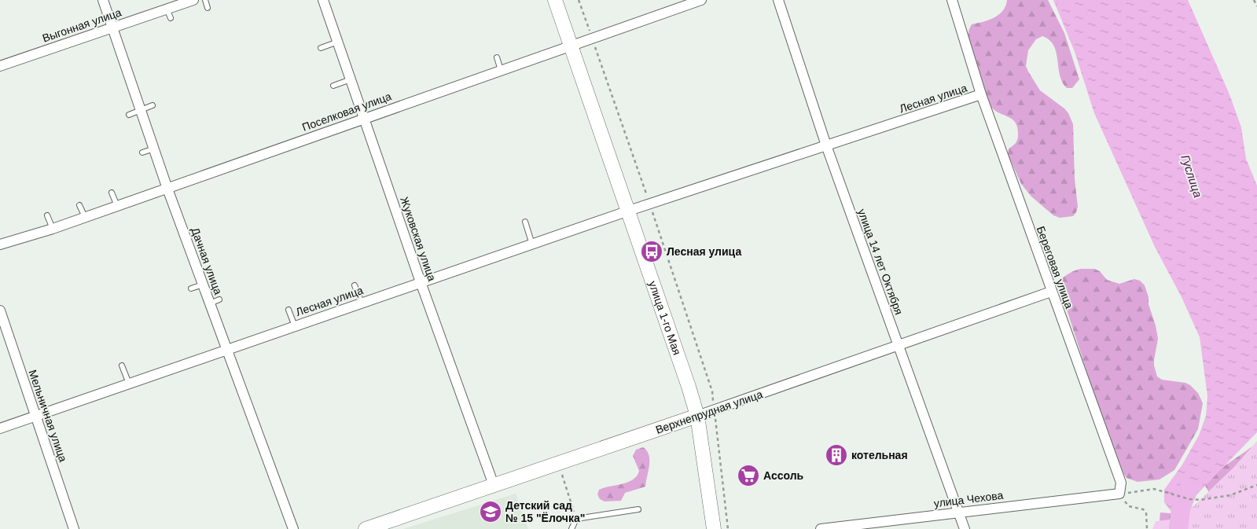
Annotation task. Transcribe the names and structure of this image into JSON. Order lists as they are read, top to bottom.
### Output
{
  "streets": {
    "main road": ["улица 1-го Мая", "Верхнепрудная улица"],
    "street": [
      "Выгонная улица",
      "Лесная улица",
      "Поселковая улица",
      "Жуковская улица",
      "Дачная улица",
      "улица 14 лет Октября",
      "Береговая улица",
      "Мельничная улица",
      "улица Чехова"
    ]
  },
  "crossings": [
    ["Выгонная улица", "Дачная улица"],
    ["Лесная улица", "Жуковская улица"],
    ["Лесная улица", "Дачная улица"],
    ["Лесная улица", "улица 14 лет Октября"],
    ["Лесная улица", "Береговая улица"],
    ["Лесная улица", "улица 1-го Мая"],
    ["Лесная улица", "Мельничная улица"],
    ["Поселковая улица", "Жуковская улица"],
    ["Поселковая улица", "Дачная улица"],
    ["Поселковая улица", "улица 1-го Мая"],
    ["Жуковская улица", "Верхнепрудная улица"],
    ["улица 14 лет Октября", "Верхнепрудная улица"],
    ["улица 14 лет Октября", "улица Чехова"],
    ["Береговая улица", "Верхнепрудная улица"],
    ["Береговая улица", "улица Чехова"],
    ["улица 1-го Мая", "Верхнепрудная улица"]
  ],
  "water": ["Гуслица"],
  "places": {
    "bus stop": ["Лесная улица"],
    "building": ["котельная"],
    "supermarket": ["Ассоль"],
    "school or university": ["Детский сад № 15 \"Ёлочка\""]
  }
}
